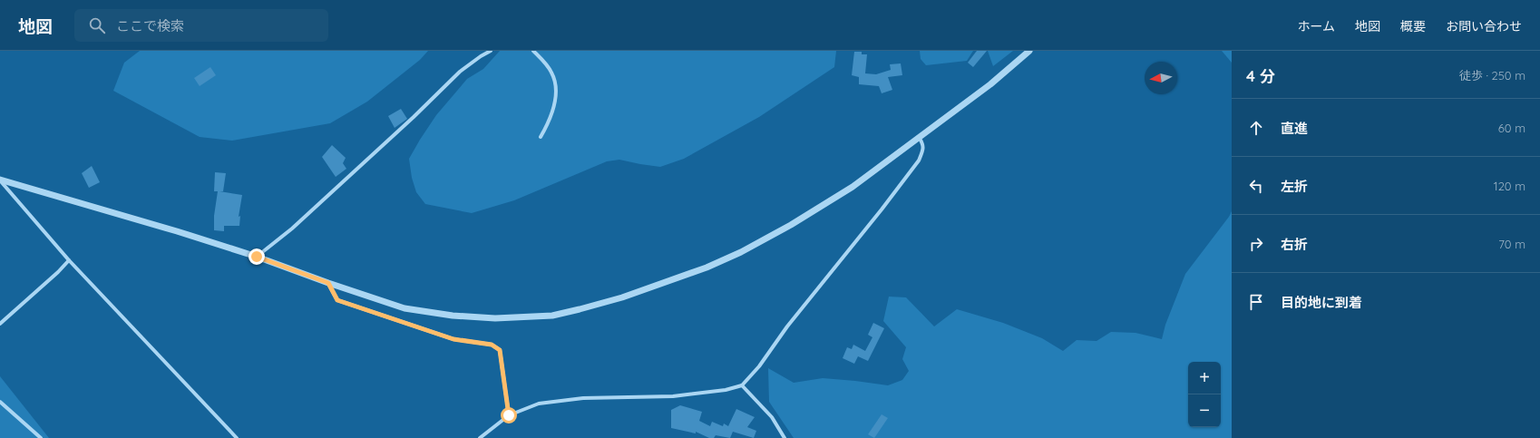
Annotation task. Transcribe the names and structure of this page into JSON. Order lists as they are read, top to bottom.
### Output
{
  "north": "left",
  "page": {
    "header": "地図",
    "search": "ここで検索",
    "nav": [
      "ホーム",
      "地図",
      "概要",
      "お問い合わせ"
    ],
    "heading": ["4 分", "徒歩 · 250 m"],
    "list": [
      ["直進", "60 m"],
      ["左折", "120 m"],
      ["右折", "70 m"],
      "目的地に到着"
    ],
    "map_buttons": ["+", "−"]
  }
}
